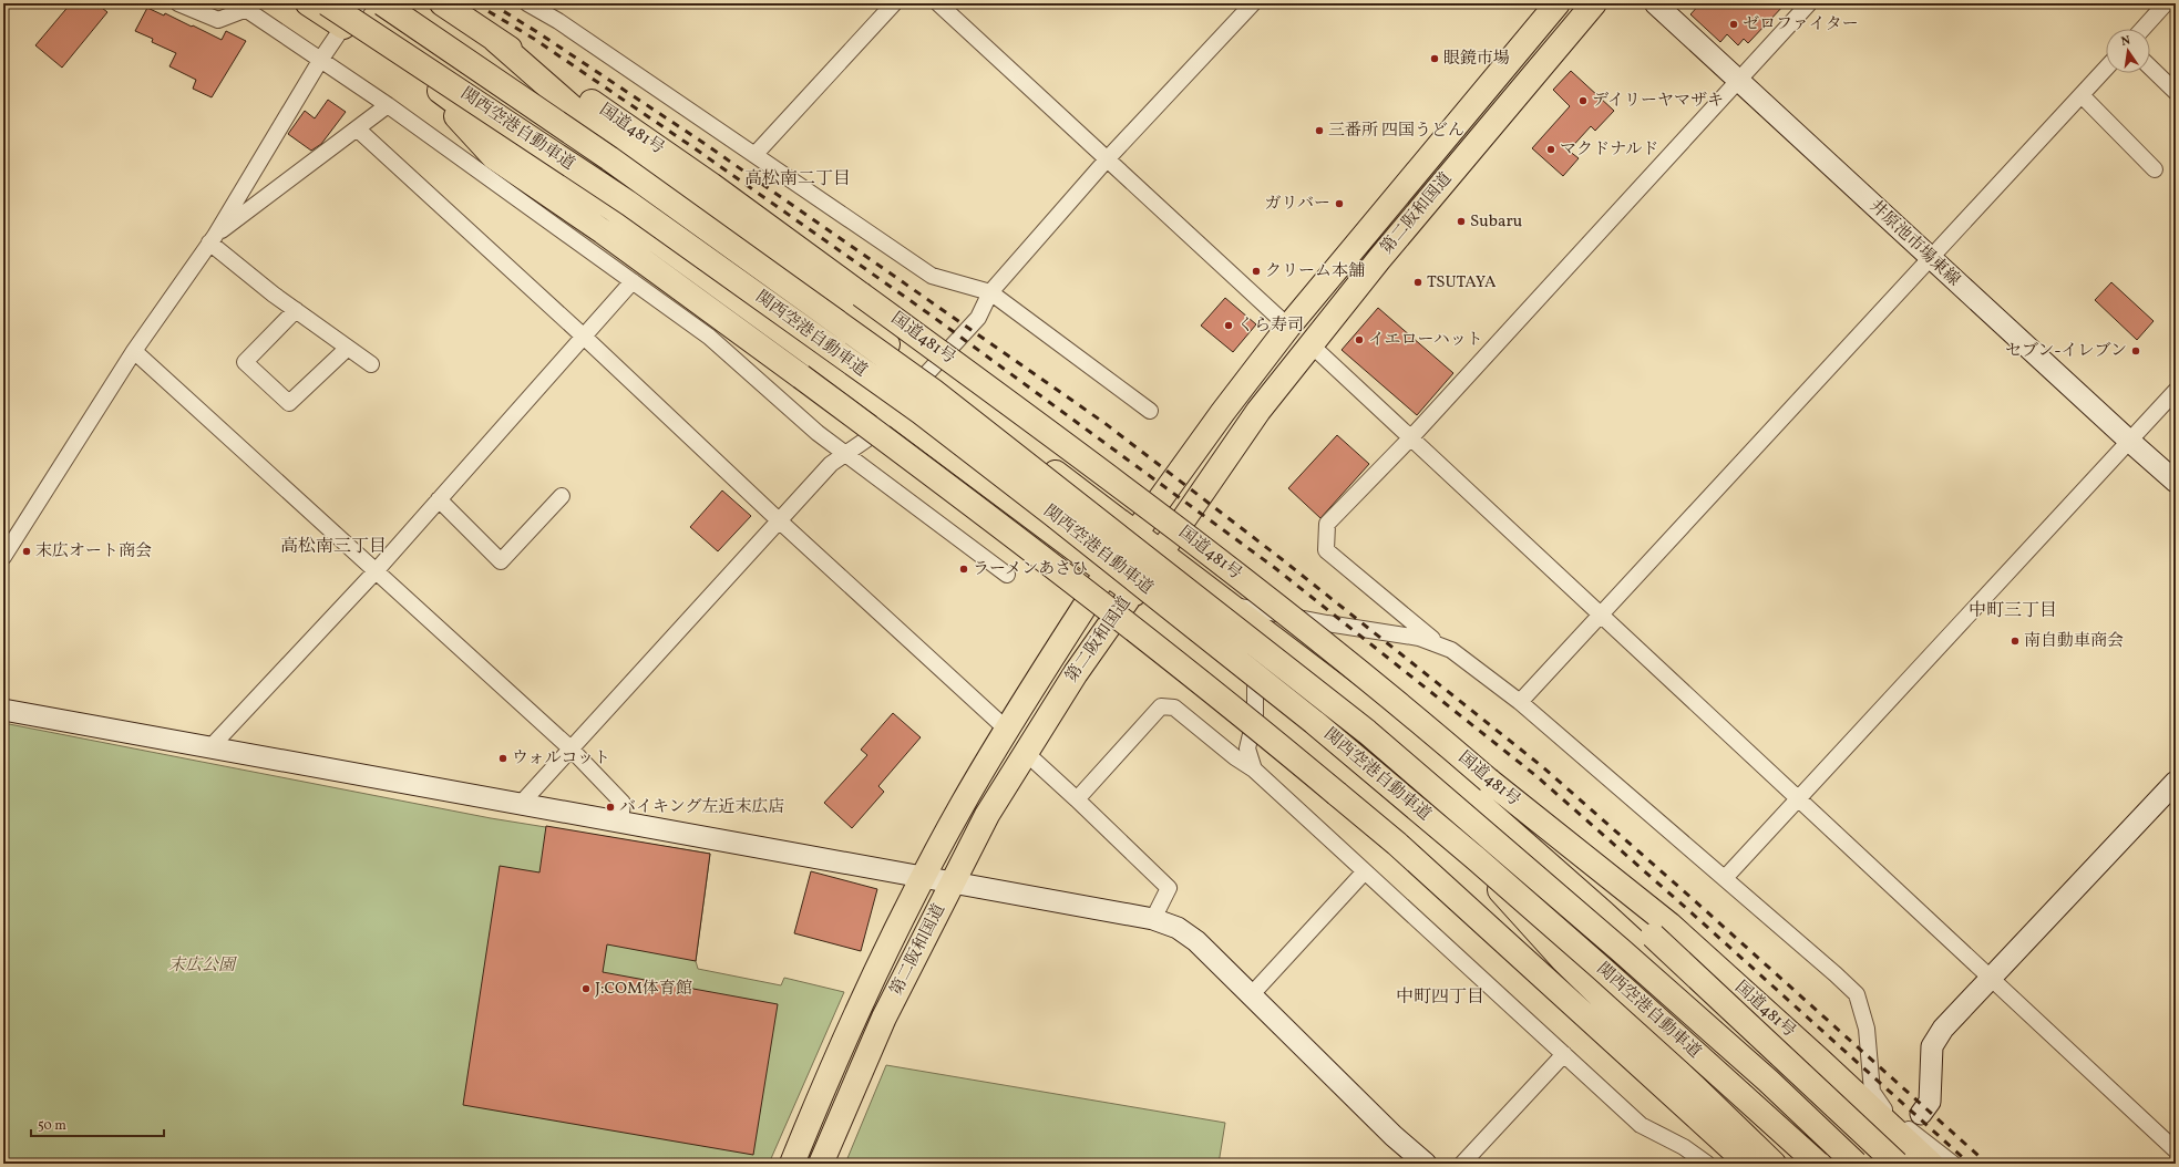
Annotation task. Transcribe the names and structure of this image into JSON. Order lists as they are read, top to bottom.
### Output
{
  "streets": {
    "highway": ["関西空港自動車道", "国道481号", "第二阪和国道"],
    "street": ["井原池市場東線"]
  },
  "districts": [
    "高松南二丁目",
    "高松南三丁目",
    "中町三丁目",
    "中町四丁目"
  ],
  "parks": ["末広公園"],
  "places": [
    "ゼロファイター",
    "眼鏡市場",
    "デイリーヤマザキ",
    "三番所 四国うどん",
    "マクドナルド",
    "ガリバー",
    "Subaru",
    "クリーム本舗",
    "TSUTAYA",
    "くら寿司",
    "イエローハット",
    "セブン-イレブン",
    "末広オート商会",
    "ラーメンあさひ",
    "南自動車商会",
    "ウォルコット",
    "バイキング左近末広店",
    "J:COM体育館"
  ],
  "scale_bar": "50 m",
  "north": "top"
}
